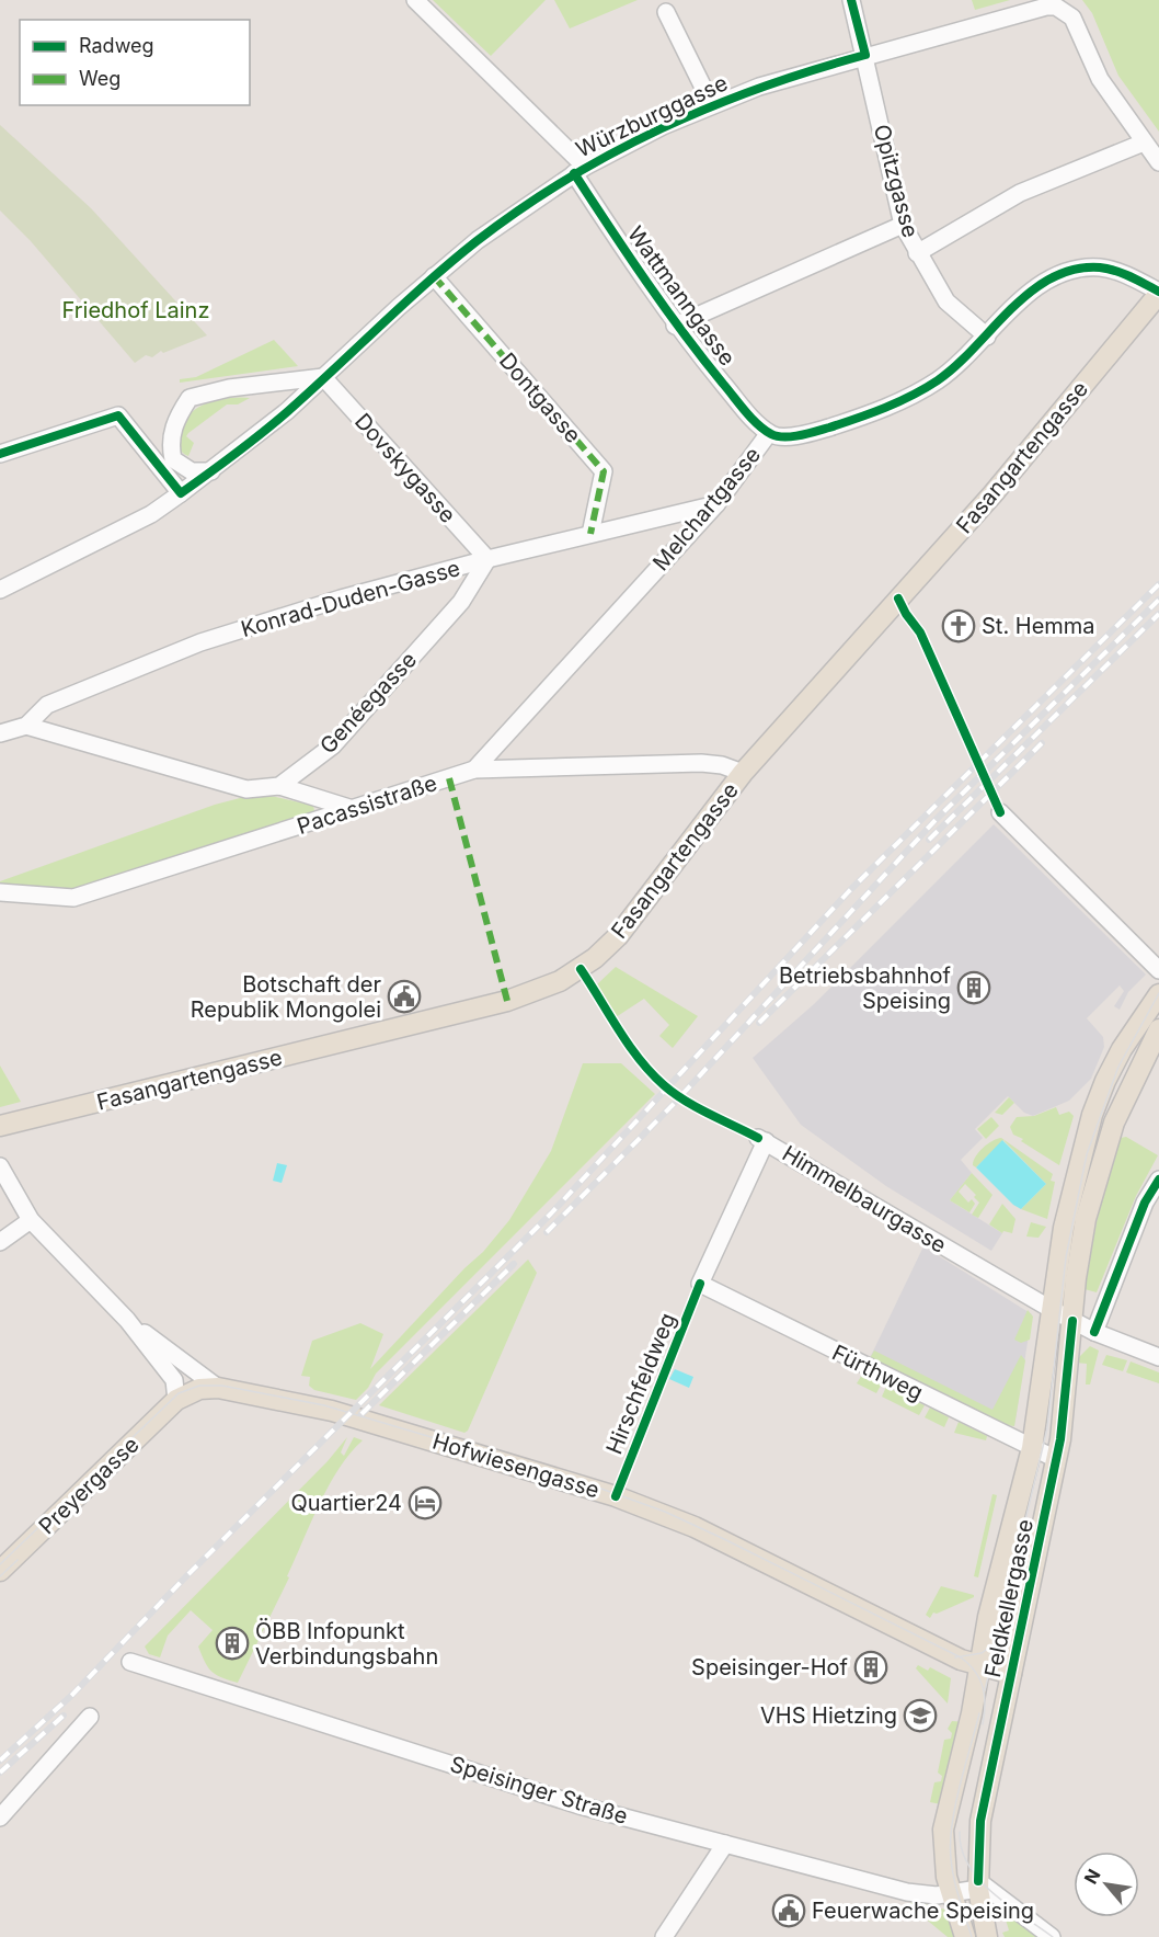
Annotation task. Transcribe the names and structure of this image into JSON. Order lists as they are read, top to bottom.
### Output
{
  "streets": {
    "main road": [
      "Fasangartengasse",
      "Hofwiesengasse",
      "Preyergasse",
      "Feldkellergasse"
    ],
    "street": [
      "Würzburggasse",
      "Opitzgasse",
      "Wattmanngasse",
      "Dontgasse",
      "Dovskygasse",
      "Melchartgasse",
      "Konrad-Duden-Gasse",
      "Genéegasse",
      "Pacassistraße",
      "Himmelbaurgasse",
      "Fürthweg",
      "Speisinger Straße"
    ],
    "cycle path": ["Hirschfeldweg"]
  },
  "crossings": [
    ["Würzburggasse", "Opitzgasse"],
    ["Würzburggasse", "Wattmanngasse"],
    ["Würzburggasse", "Dontgasse"],
    ["Würzburggasse", "Dovskygasse"],
    ["Opitzgasse", "Melchartgasse"],
    ["Wattmanngasse", "Melchartgasse"],
    ["Dontgasse", "Konrad-Duden-Gasse"],
    ["Fasangartengasse", "Melchartgasse"],
    ["Fasangartengasse", "Pacassistraße"],
    ["Dovskygasse", "Konrad-Duden-Gasse"],
    ["Dovskygasse", "Genéegasse"],
    ["Melchartgasse", "Konrad-Duden-Gasse"],
    ["Melchartgasse", "Pacassistraße"],
    ["Konrad-Duden-Gasse", "Genéegasse"],
    ["Himmelbaurgasse", "Fürthweg"],
    ["Himmelbaurgasse", "Feldkellergasse"],
    ["Fürthweg", "Feldkellergasse"],
    ["Hofwiesengasse", "Preyergasse"],
    ["Hofwiesengasse", "Feldkellergasse"],
    ["Feldkellergasse", "Speisinger Straße"]
  ],
  "parks": ["Friedhof Lainz"],
  "places": {
    "church": ["St. Hemma"],
    "building": ["Betriebsbahnhof Speising", "ÖBB Infopunkt Verbindungsbahn", "Speisinger-Hof"],
    "public building": ["Botschaft der Republik Mongolei", "Feuerwache Speising"],
    "hotel": ["Quartier24"],
    "school or university": ["VHS Hietzing"]
  },
  "legend": ["Radweg", "Weg"],
  "north": "top left"
}
